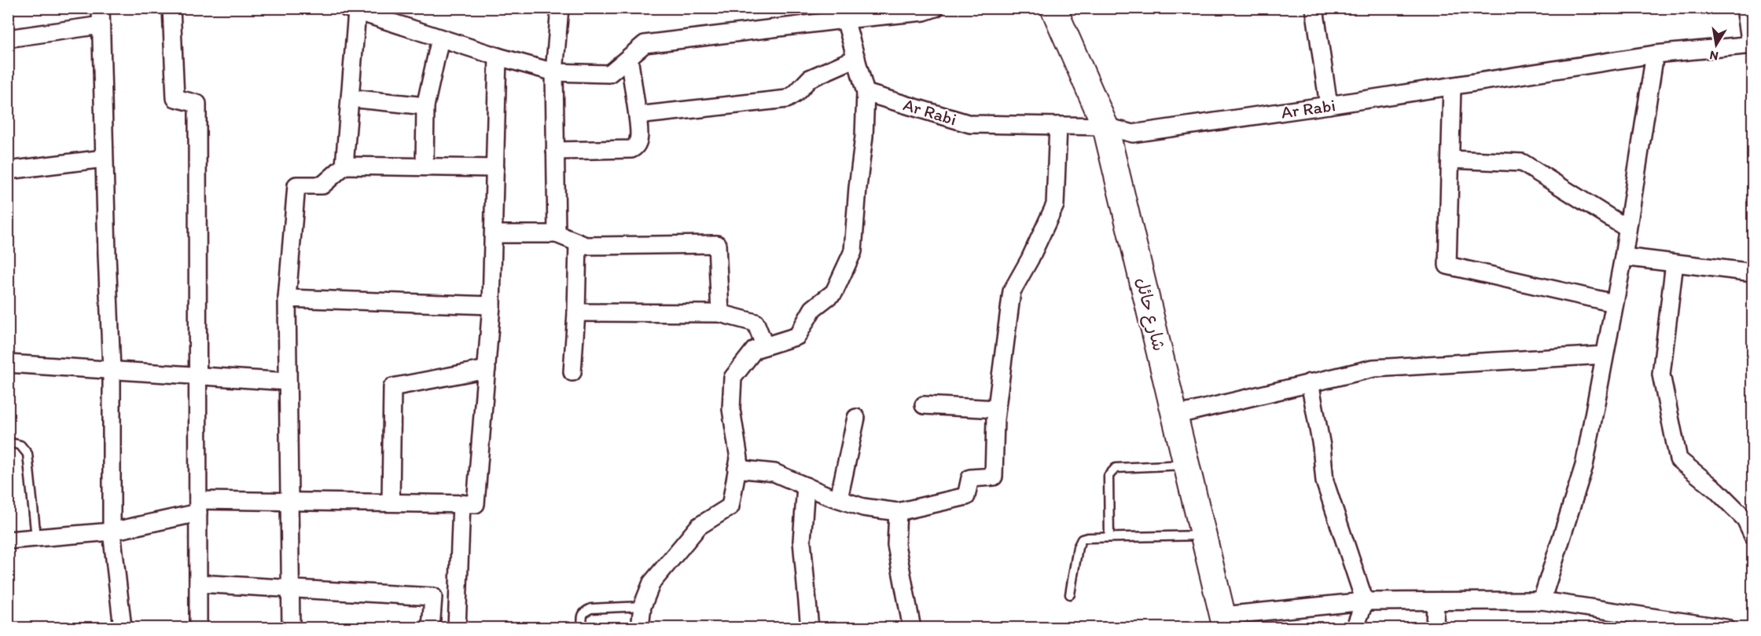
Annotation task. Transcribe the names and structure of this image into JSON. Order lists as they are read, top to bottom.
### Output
{
  "streets": {
    "main road": ["شارع حائل"],
    "street": ["Ar Rabi"]
  },
  "crossings": [
    ["Ar Rabi", "شارع حائل"]
  ],
  "north": "bottom"
}
